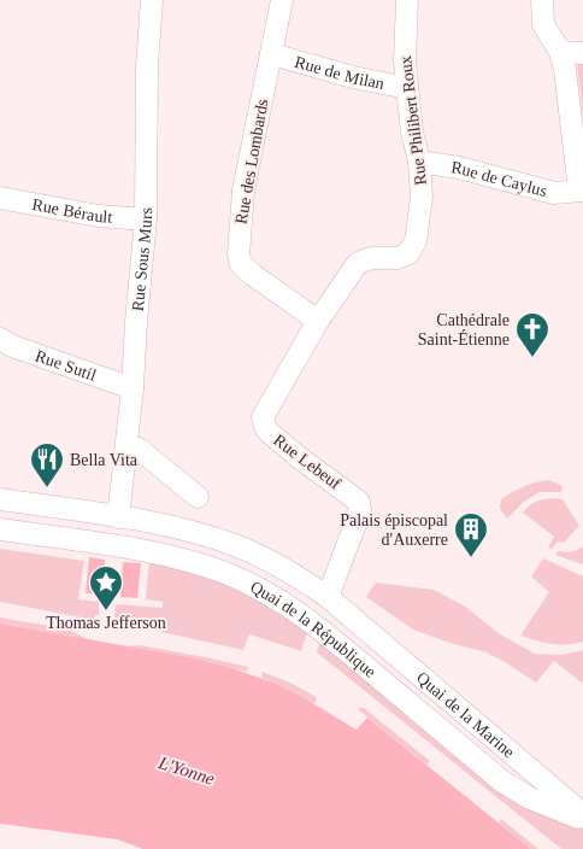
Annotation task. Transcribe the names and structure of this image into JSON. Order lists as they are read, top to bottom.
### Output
{
  "streets": {
    "street": [
      "Rue de Milan",
      "Rue Philibert Roux",
      "Rue des Lombards",
      "Rue de Caylus",
      "Rue Bérault",
      "Rue Sous Murs",
      "Rue Sutil",
      "Rue Lebeuf",
      "Quai de la République",
      "Quai de la Marine"
    ]
  },
  "crossings": [
    ["Rue de Milan", "Rue Philibert Roux"],
    ["Rue de Milan", "Rue des Lombards"],
    ["Rue Philibert Roux", "Rue de Caylus"],
    ["Rue Philibert Roux", "Rue Lebeuf"],
    ["Rue des Lombards", "Rue Lebeuf"],
    ["Rue Bérault", "Rue Sous Murs"],
    ["Rue Sous Murs", "Rue Sutil"],
    ["Rue Sous Murs", "Quai de la République"],
    ["Rue Lebeuf", "Quai de la République"],
    ["Quai de la République", "Quai de la Marine"]
  ],
  "water": ["L'Yonne"],
  "places": {
    "church": ["Cathédrale Saint-Étienne"],
    "restaurant": ["Bella Vita"],
    "building": ["Palais épiscopal d'Auxerre"],
    "place": ["Thomas Jefferson"]
  }
}
